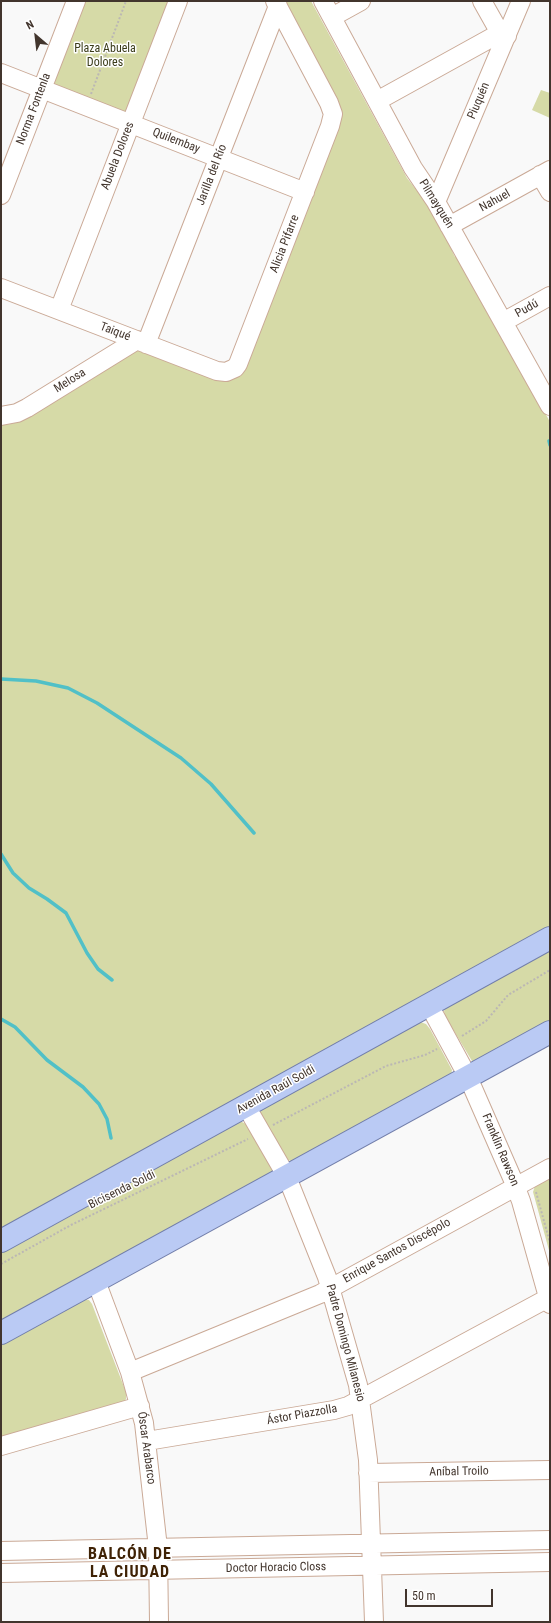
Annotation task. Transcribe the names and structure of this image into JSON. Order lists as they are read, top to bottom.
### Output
{
  "streets": {
    "main road": ["Avenida Raúl Soldi"],
    "street": [
      "Piuquén",
      "Norma Fontenla",
      "Quilembay",
      "Abuela Dolores",
      "Jarilla del Río",
      "Nahuel",
      "Pilmayquén",
      "Alicia Pifarre",
      "Pudú",
      "Taiqué",
      "Melosa",
      "Franklin Rawson",
      "Enrique Santos Discépolo",
      "Padre Domingo Milanesio",
      "Ástor Piazzolla",
      "Óscar Arabarco",
      "Aníbal Troilo",
      "Doctor Horacio Closs"
    ],
    "path": ["Bicisenda Soldi"]
  },
  "crossings": [
    ["Piuquén", "Pilmayquén"],
    ["Norma Fontenla", "Quilembay"],
    ["Quilembay", "Abuela Dolores"],
    ["Quilembay", "Jarilla del Río"],
    ["Quilembay", "Alicia Pifarre"],
    ["Abuela Dolores", "Taiqué"],
    ["Jarilla del Río", "Alicia Pifarre"],
    ["Jarilla del Río", "Taiqué"],
    ["Jarilla del Río", "Melosa"],
    ["Nahuel", "Pilmayquén"],
    ["Pilmayquén", "Pudú"],
    ["Alicia Pifarre", "Taiqué"],
    ["Taiqué", "Melosa"],
    ["Avenida Raúl Soldi", "Franklin Rawson"],
    ["Avenida Raúl Soldi", "Padre Domingo Milanesio"],
    ["Franklin Rawson", "Enrique Santos Discépolo"],
    ["Franklin Rawson", "Ástor Piazzolla"],
    ["Enrique Santos Discépolo", "Padre Domingo Milanesio"],
    ["Enrique Santos Discépolo", "Óscar Arabarco"],
    ["Padre Domingo Milanesio", "Ástor Piazzolla"],
    ["Padre Domingo Milanesio", "Aníbal Troilo"],
    ["Padre Domingo Milanesio", "Doctor Horacio Closs"],
    ["Ástor Piazzolla", "Óscar Arabarco"],
    ["Óscar Arabarco", "Doctor Horacio Closs"]
  ],
  "districts": ["BALCÓN DE LA CIUDAD"],
  "parks": ["Plaza Abuela Dolores"],
  "scale_bar": "50 m",
  "north": "top left"
}
